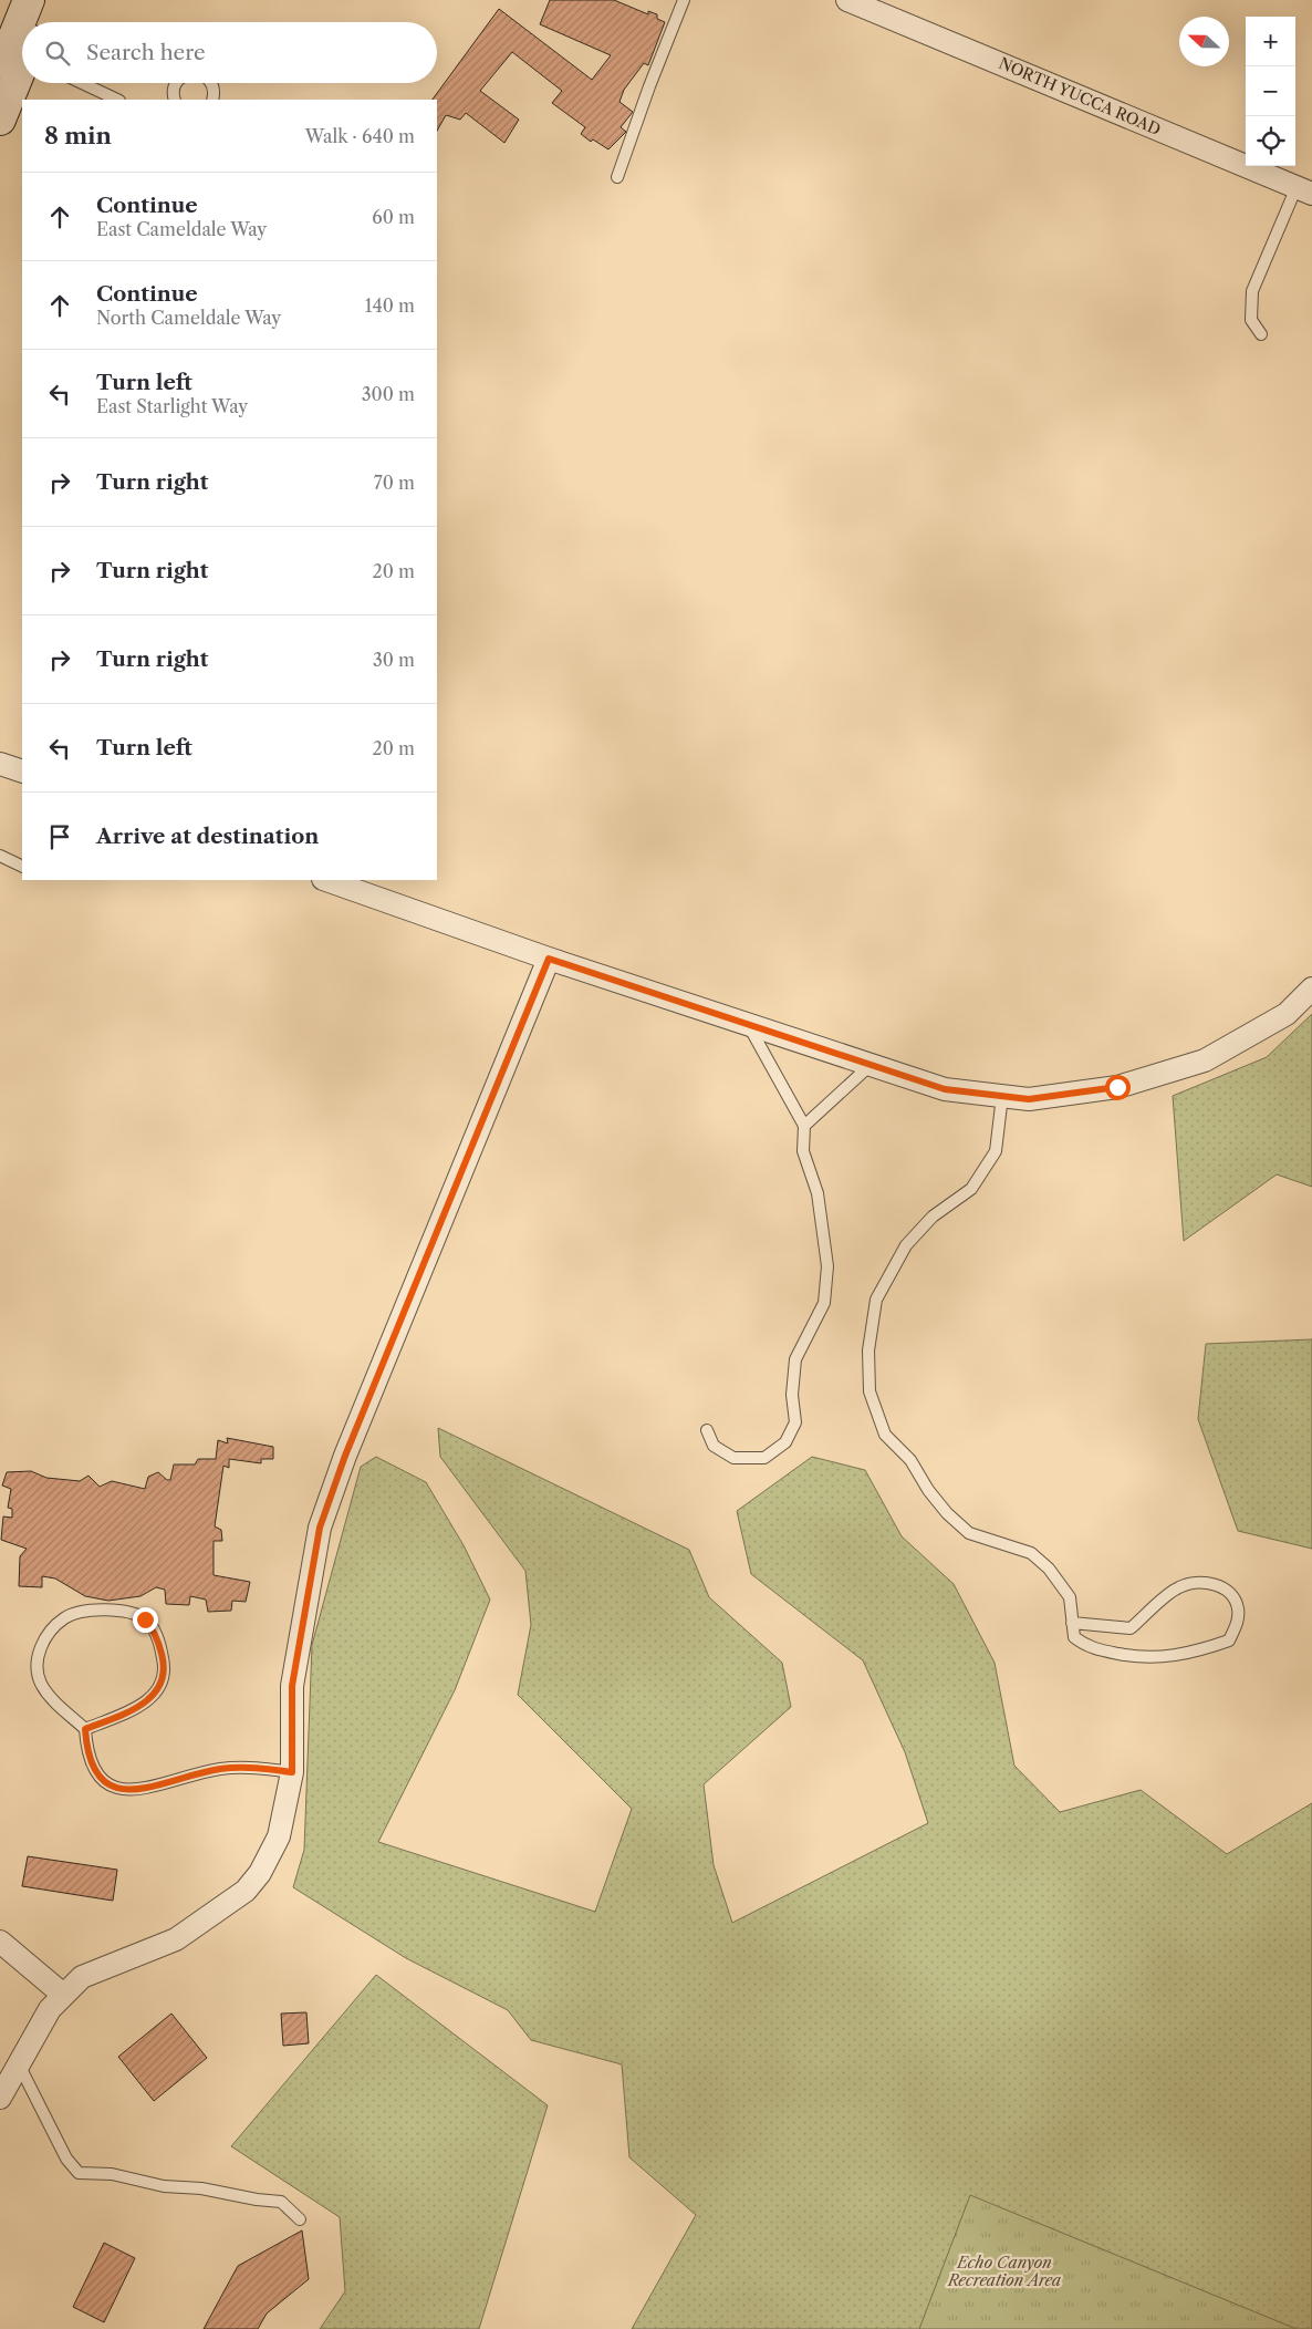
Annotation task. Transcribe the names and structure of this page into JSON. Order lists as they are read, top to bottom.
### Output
{
  "streets": {
    "street": ["NORTH YUCCA ROAD"]
  },
  "parks": ["Echo Canyon Recreation Area"],
  "north": "left",
  "page": {
    "map_buttons": ["+", "−"],
    "search": "Search here",
    "heading": ["8 min", "Walk · 640 m"],
    "list": [
      ["Continue", "East Cameldale Way", "60 m"],
      ["Continue", "North Cameldale Way", "140 m"],
      ["Turn left", "East Starlight Way", "300 m"],
      ["Turn right", "70 m"],
      ["Turn right", "20 m"],
      ["Turn right", "30 m"],
      ["Turn left", "20 m"],
      "Arrive at destination"
    ]
  }
}
